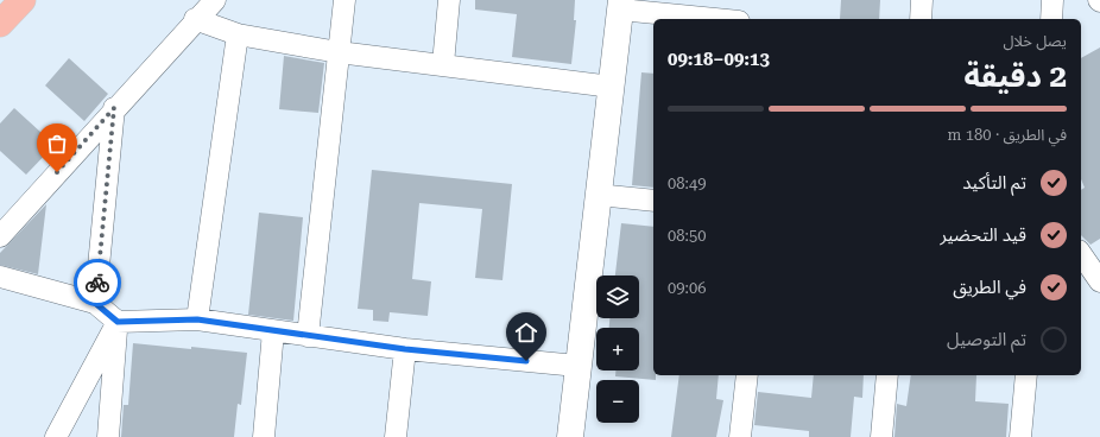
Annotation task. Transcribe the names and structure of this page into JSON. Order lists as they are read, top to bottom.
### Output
{
  "page": {
    "heading": ["2 دقيقة", "يصل خلال", "09:13–09:18"],
    "bar": "في الطريق · 180 m",
    "list": [
      ["تم التأكيد", "08:49"],
      ["قيد التحضير", "08:50"],
      ["في الطريق", "09:06"],
      "تم التوصيل"
    ],
    "map_buttons": ["+", "−"]
  }
}
